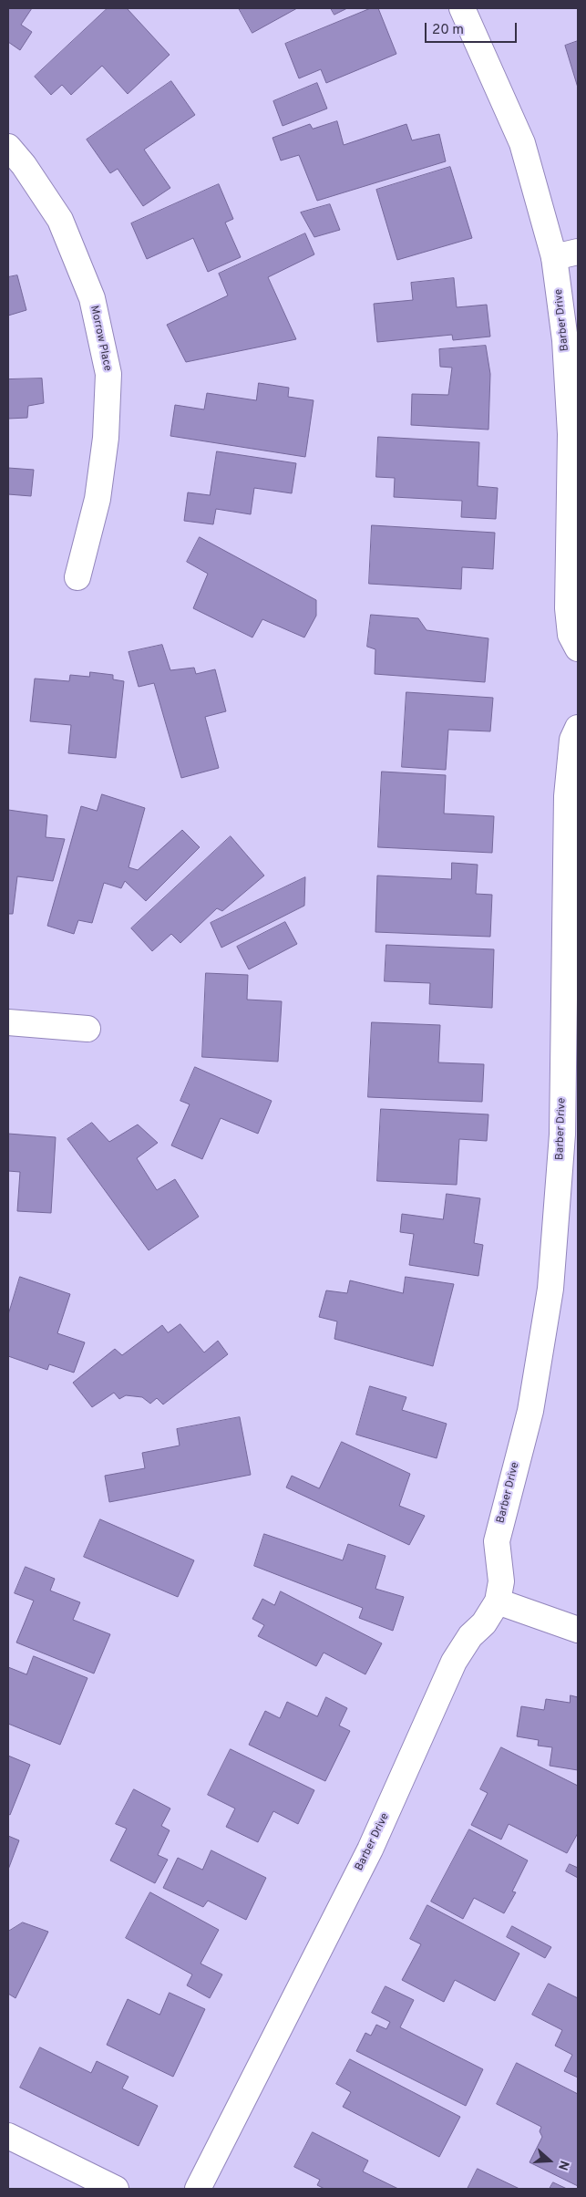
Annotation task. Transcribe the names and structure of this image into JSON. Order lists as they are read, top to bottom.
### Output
{
  "streets": {
    "street": ["Barber Drive", "Morrow Place"]
  },
  "scale_bar": "20 m",
  "north": "right"
}
